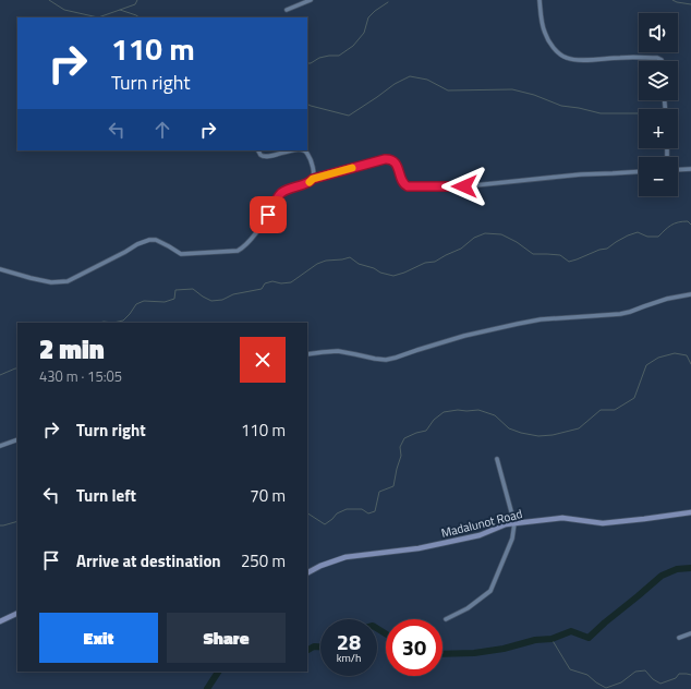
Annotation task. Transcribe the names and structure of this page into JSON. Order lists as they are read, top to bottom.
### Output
{
  "streets": {
    "main road": ["Madalunot Road"]
  },
  "page": {
    "map_buttons": ["+", "−"],
    "turn": ["110 m", "Turn right"],
    "heading": ["2 min", "430 m · 15:05"],
    "list": [
      {
        "name": "Turn right",
        "value": "110 m"
      },
      {
        "name": "Turn left",
        "value": "70 m"
      },
      {
        "name": "Arrive at destination",
        "value": "250 m"
      }
    ],
    "buttons": ["Exit", "Share"],
    "speed": "28 km/h",
    "limit": "30"
  }
}
